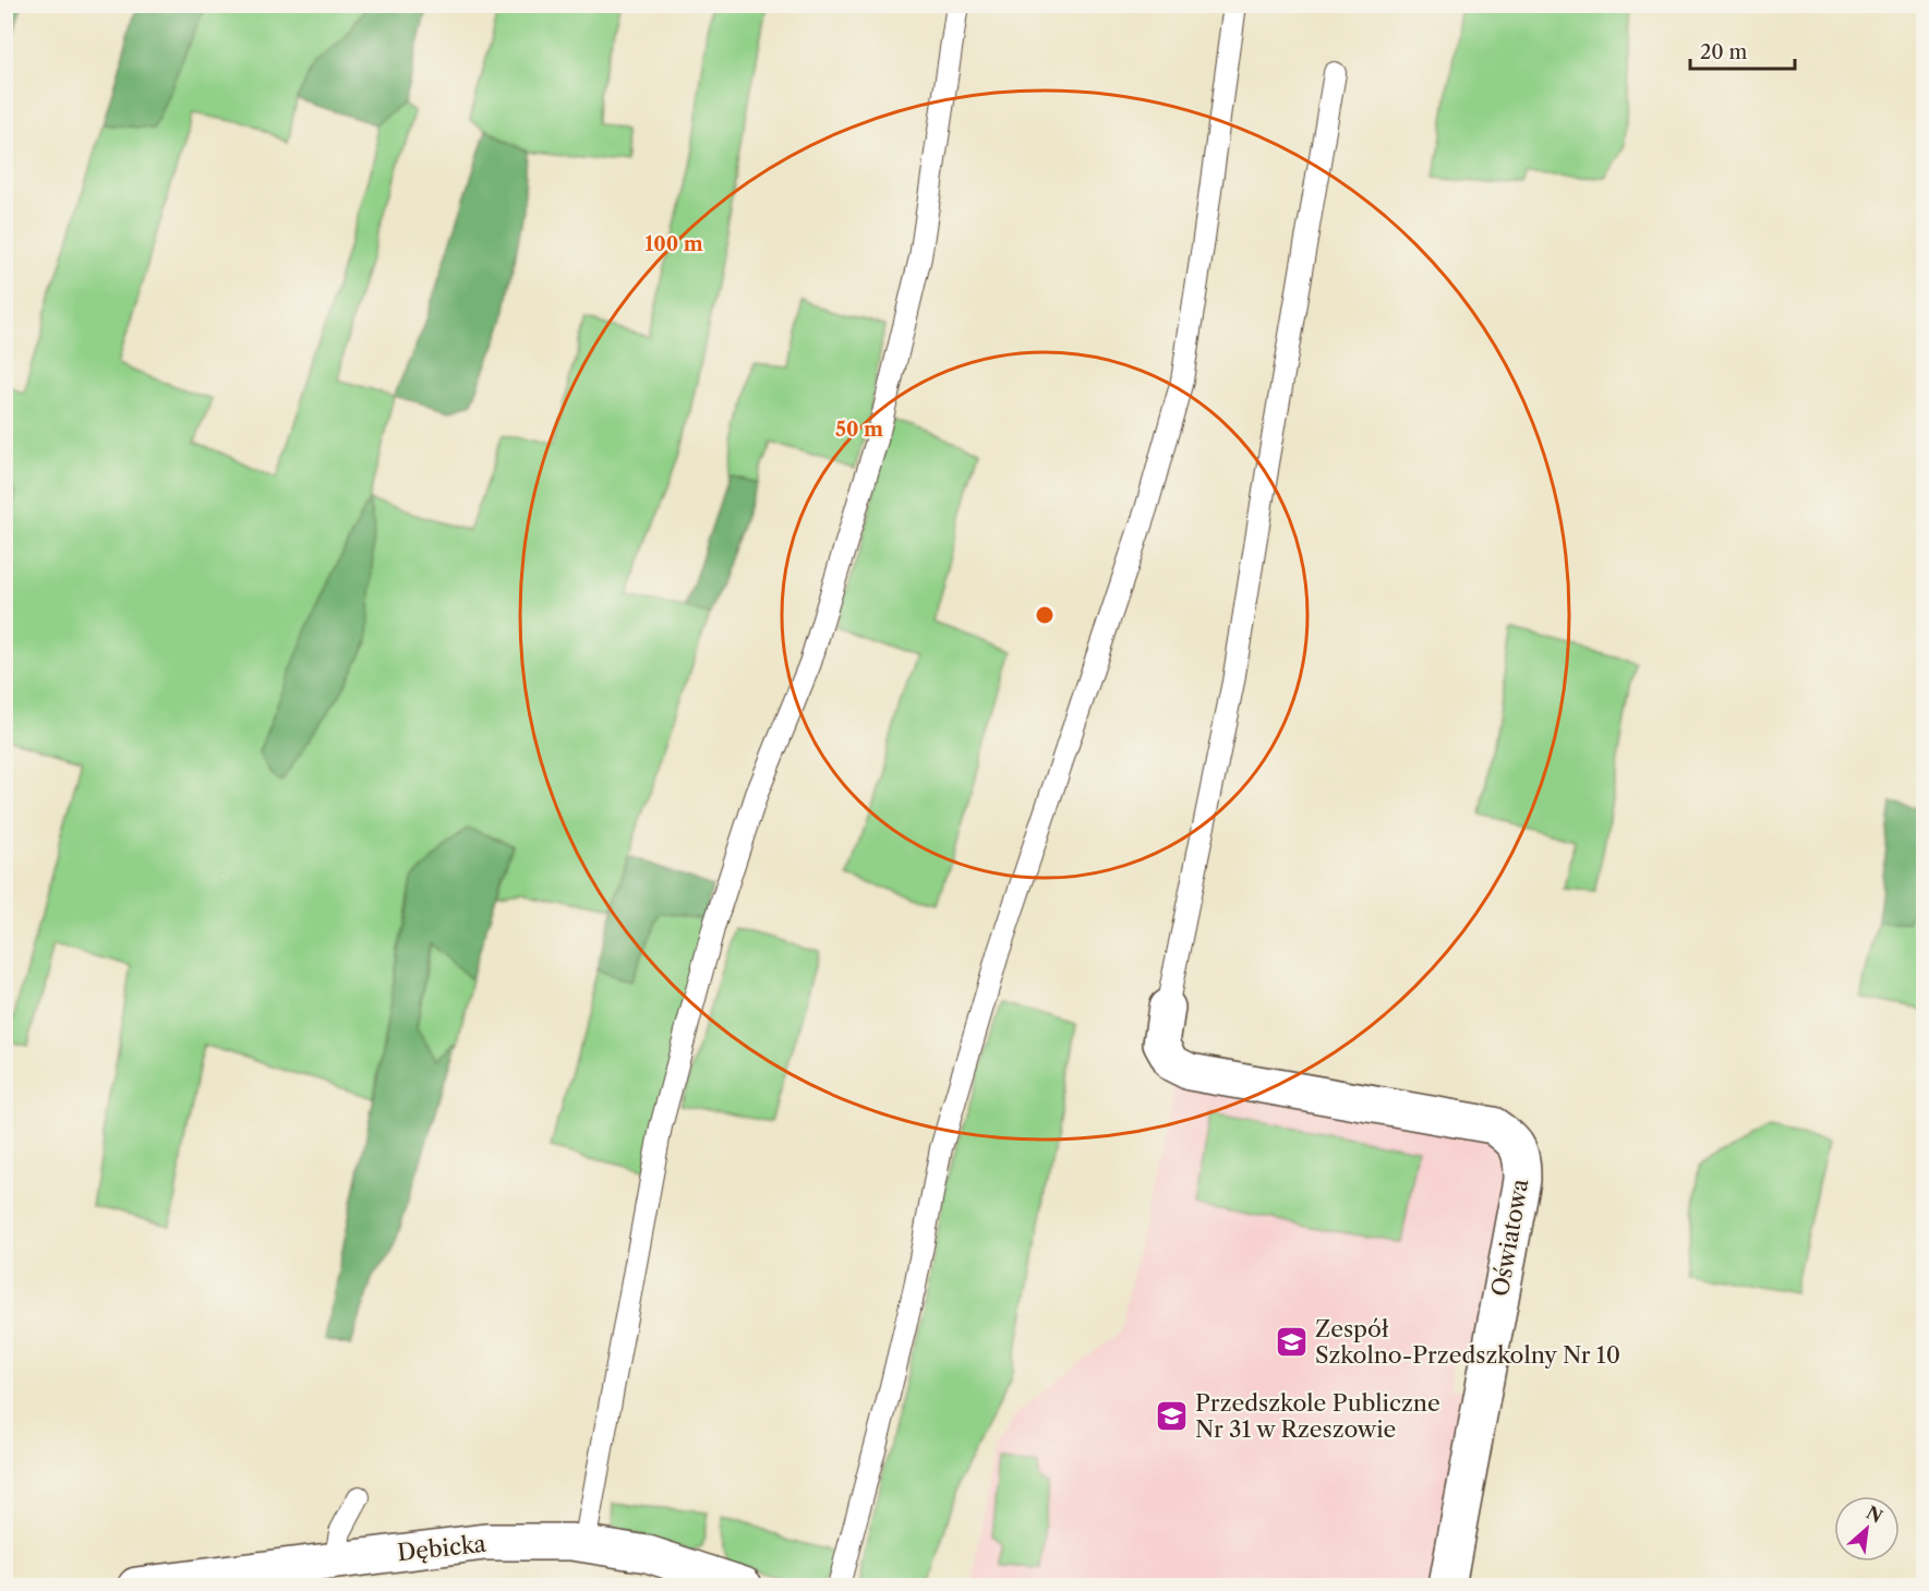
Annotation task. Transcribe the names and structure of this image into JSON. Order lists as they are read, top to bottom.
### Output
{
  "streets": {
    "street": ["Oświatowa", "Dębicka"]
  },
  "places": {
    "school or university": ["Zespół Szkolno-Przedszkolny Nr 10", "Przedszkole Publiczne Nr 31 w Rzeszowie"]
  },
  "scale_bar": "20 m",
  "north": "top right",
  "rings": ["100 m", "50 m"]
}
